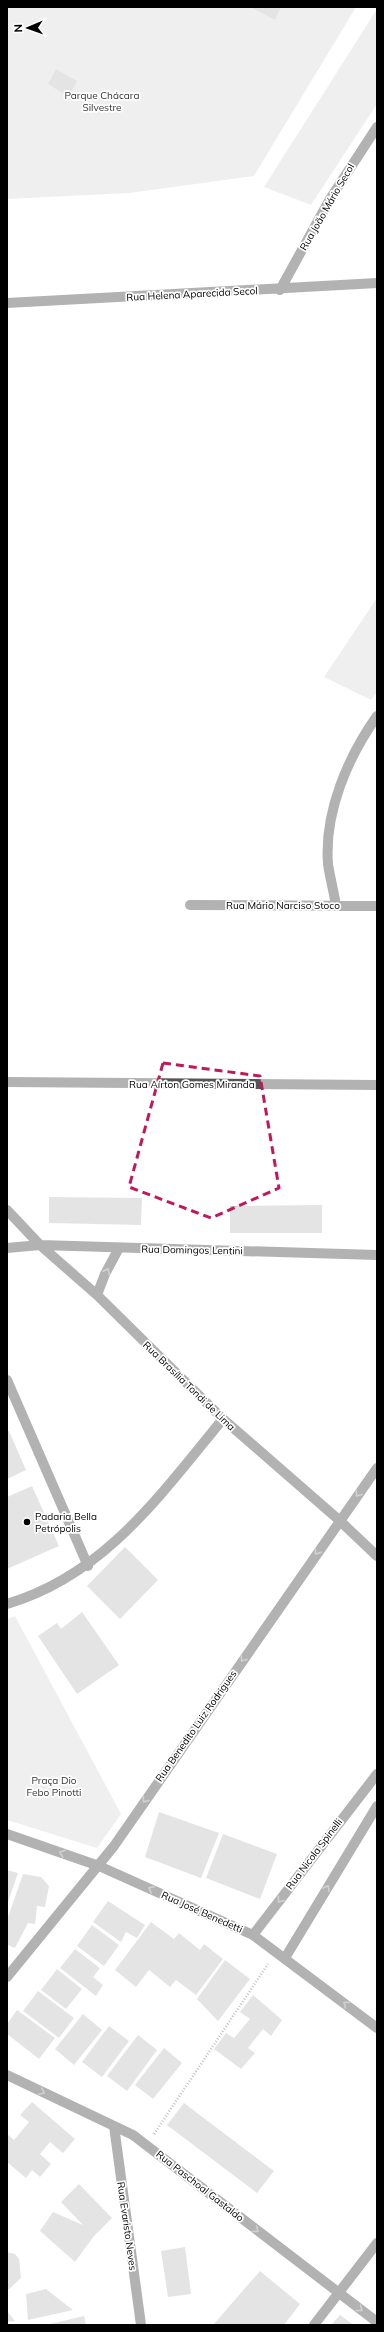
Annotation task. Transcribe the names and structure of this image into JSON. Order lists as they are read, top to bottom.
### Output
{
  "streets": {
    "street": [
      "Rua João Mário Secol",
      "Rua Helena Aparecida Secol",
      "Rua Mário Narciso Stoco",
      "Rua Aírton Gomes Miranda",
      "Rua Domingos Lentini",
      "Rua Brasília Tondi de Lima",
      "Rua Benedito Luiz Rodrigues",
      "Rua Nicola Spinelli",
      "Rua José Benedetti",
      "Rua Paschoal Gastaldo",
      "Rua Evaristo Neves"
    ]
  },
  "crossings": [
    ["Rua João Mário Secol", "Rua Helena Aparecida Secol"],
    ["Rua Domingos Lentini", "Rua Brasília Tondi de Lima"],
    ["Rua Brasília Tondi de Lima", "Rua Benedito Luiz Rodrigues"],
    ["Rua Benedito Luiz Rodrigues", "Rua José Benedetti"],
    ["Rua Nicola Spinelli", "Rua José Benedetti"],
    ["Rua Paschoal Gastaldo", "Rua Evaristo Neves"]
  ],
  "one_way": ["Rua Benedito Luiz Rodrigues", "Rua José Benedetti", "Rua Paschoal Gastaldo"],
  "parks": ["Parque Chácara Silvestre", "Praça Dio Febo Pinotti"],
  "places": ["Padaria Bella Petrópolis"],
  "north": "left"
}
